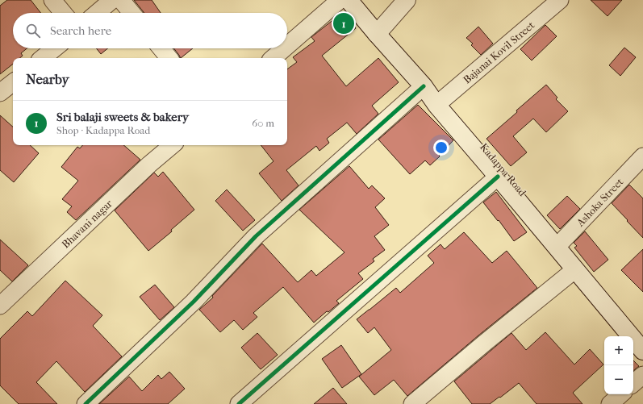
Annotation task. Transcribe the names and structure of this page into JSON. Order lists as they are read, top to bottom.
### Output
{
  "streets": {
    "main road": ["Kadappa Road"],
    "street": ["Bajanai Kovil Street", "Ashoka Street", "Bhavani nagar"]
  },
  "crossings": [
    ["Bajanai Kovil Street", "Kadappa Road"],
    ["Kadappa Road", "Ashoka Street"]
  ],
  "page": {
    "pins": "1",
    "search": "Search here",
    "heading": "Nearby",
    "list": [
      {
        "mark": "1",
        "name": "Sri balaji sweets & bakery",
        "note": "Shop · Kadappa Road",
        "value": "60 m"
      }
    ],
    "map_buttons": ["+", "−"]
  }
}
